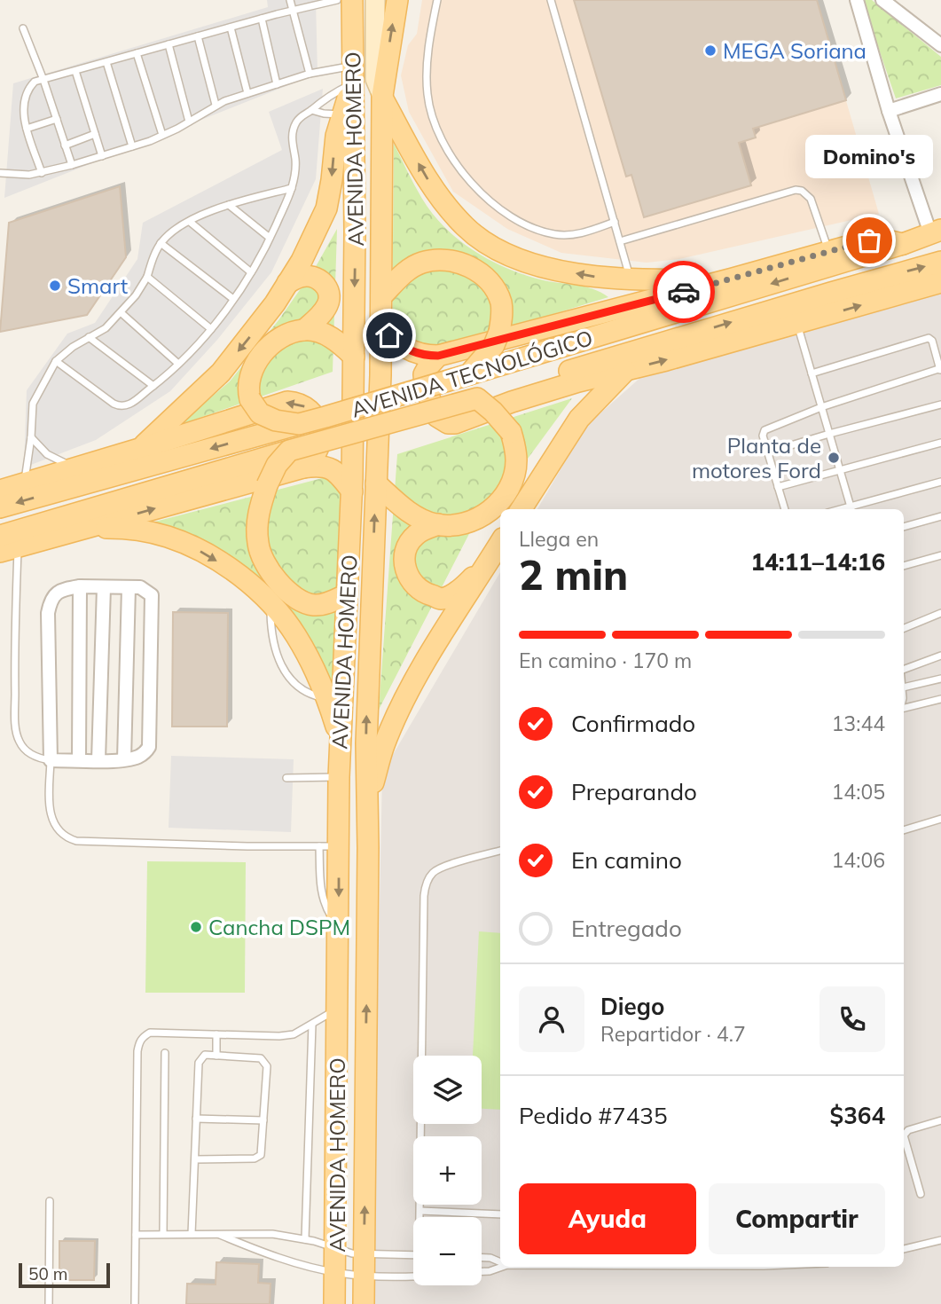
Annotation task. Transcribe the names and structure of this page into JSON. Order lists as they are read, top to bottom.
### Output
{
  "streets": {
    "main road": ["AVENIDA HOMERO", "AVENIDA TECNOLÓGICO"]
  },
  "places": [
    "MEGA Soriana",
    "Domino's",
    "Smart",
    "Planta de motores Ford",
    "Cancha DSPM"
  ],
  "scale_bar": "50 m",
  "page": {
    "bubble": "Domino's",
    "heading": ["2 min", "Llega en", "14:11–14:16"],
    "panel": [
      "Diego",
      "Repartidor · 4.7",
      "Pedido #7435",
      "$364"
    ],
    "bar": "En camino · 170 m",
    "list": [
      ["Confirmado", "13:44"],
      ["Preparando", "14:05"],
      ["En camino", "14:06"],
      "Entregado"
    ],
    "map_buttons": ["+", "−"],
    "buttons": ["Ayuda", "Compartir"],
    "scale": "50 m"
  }
}
